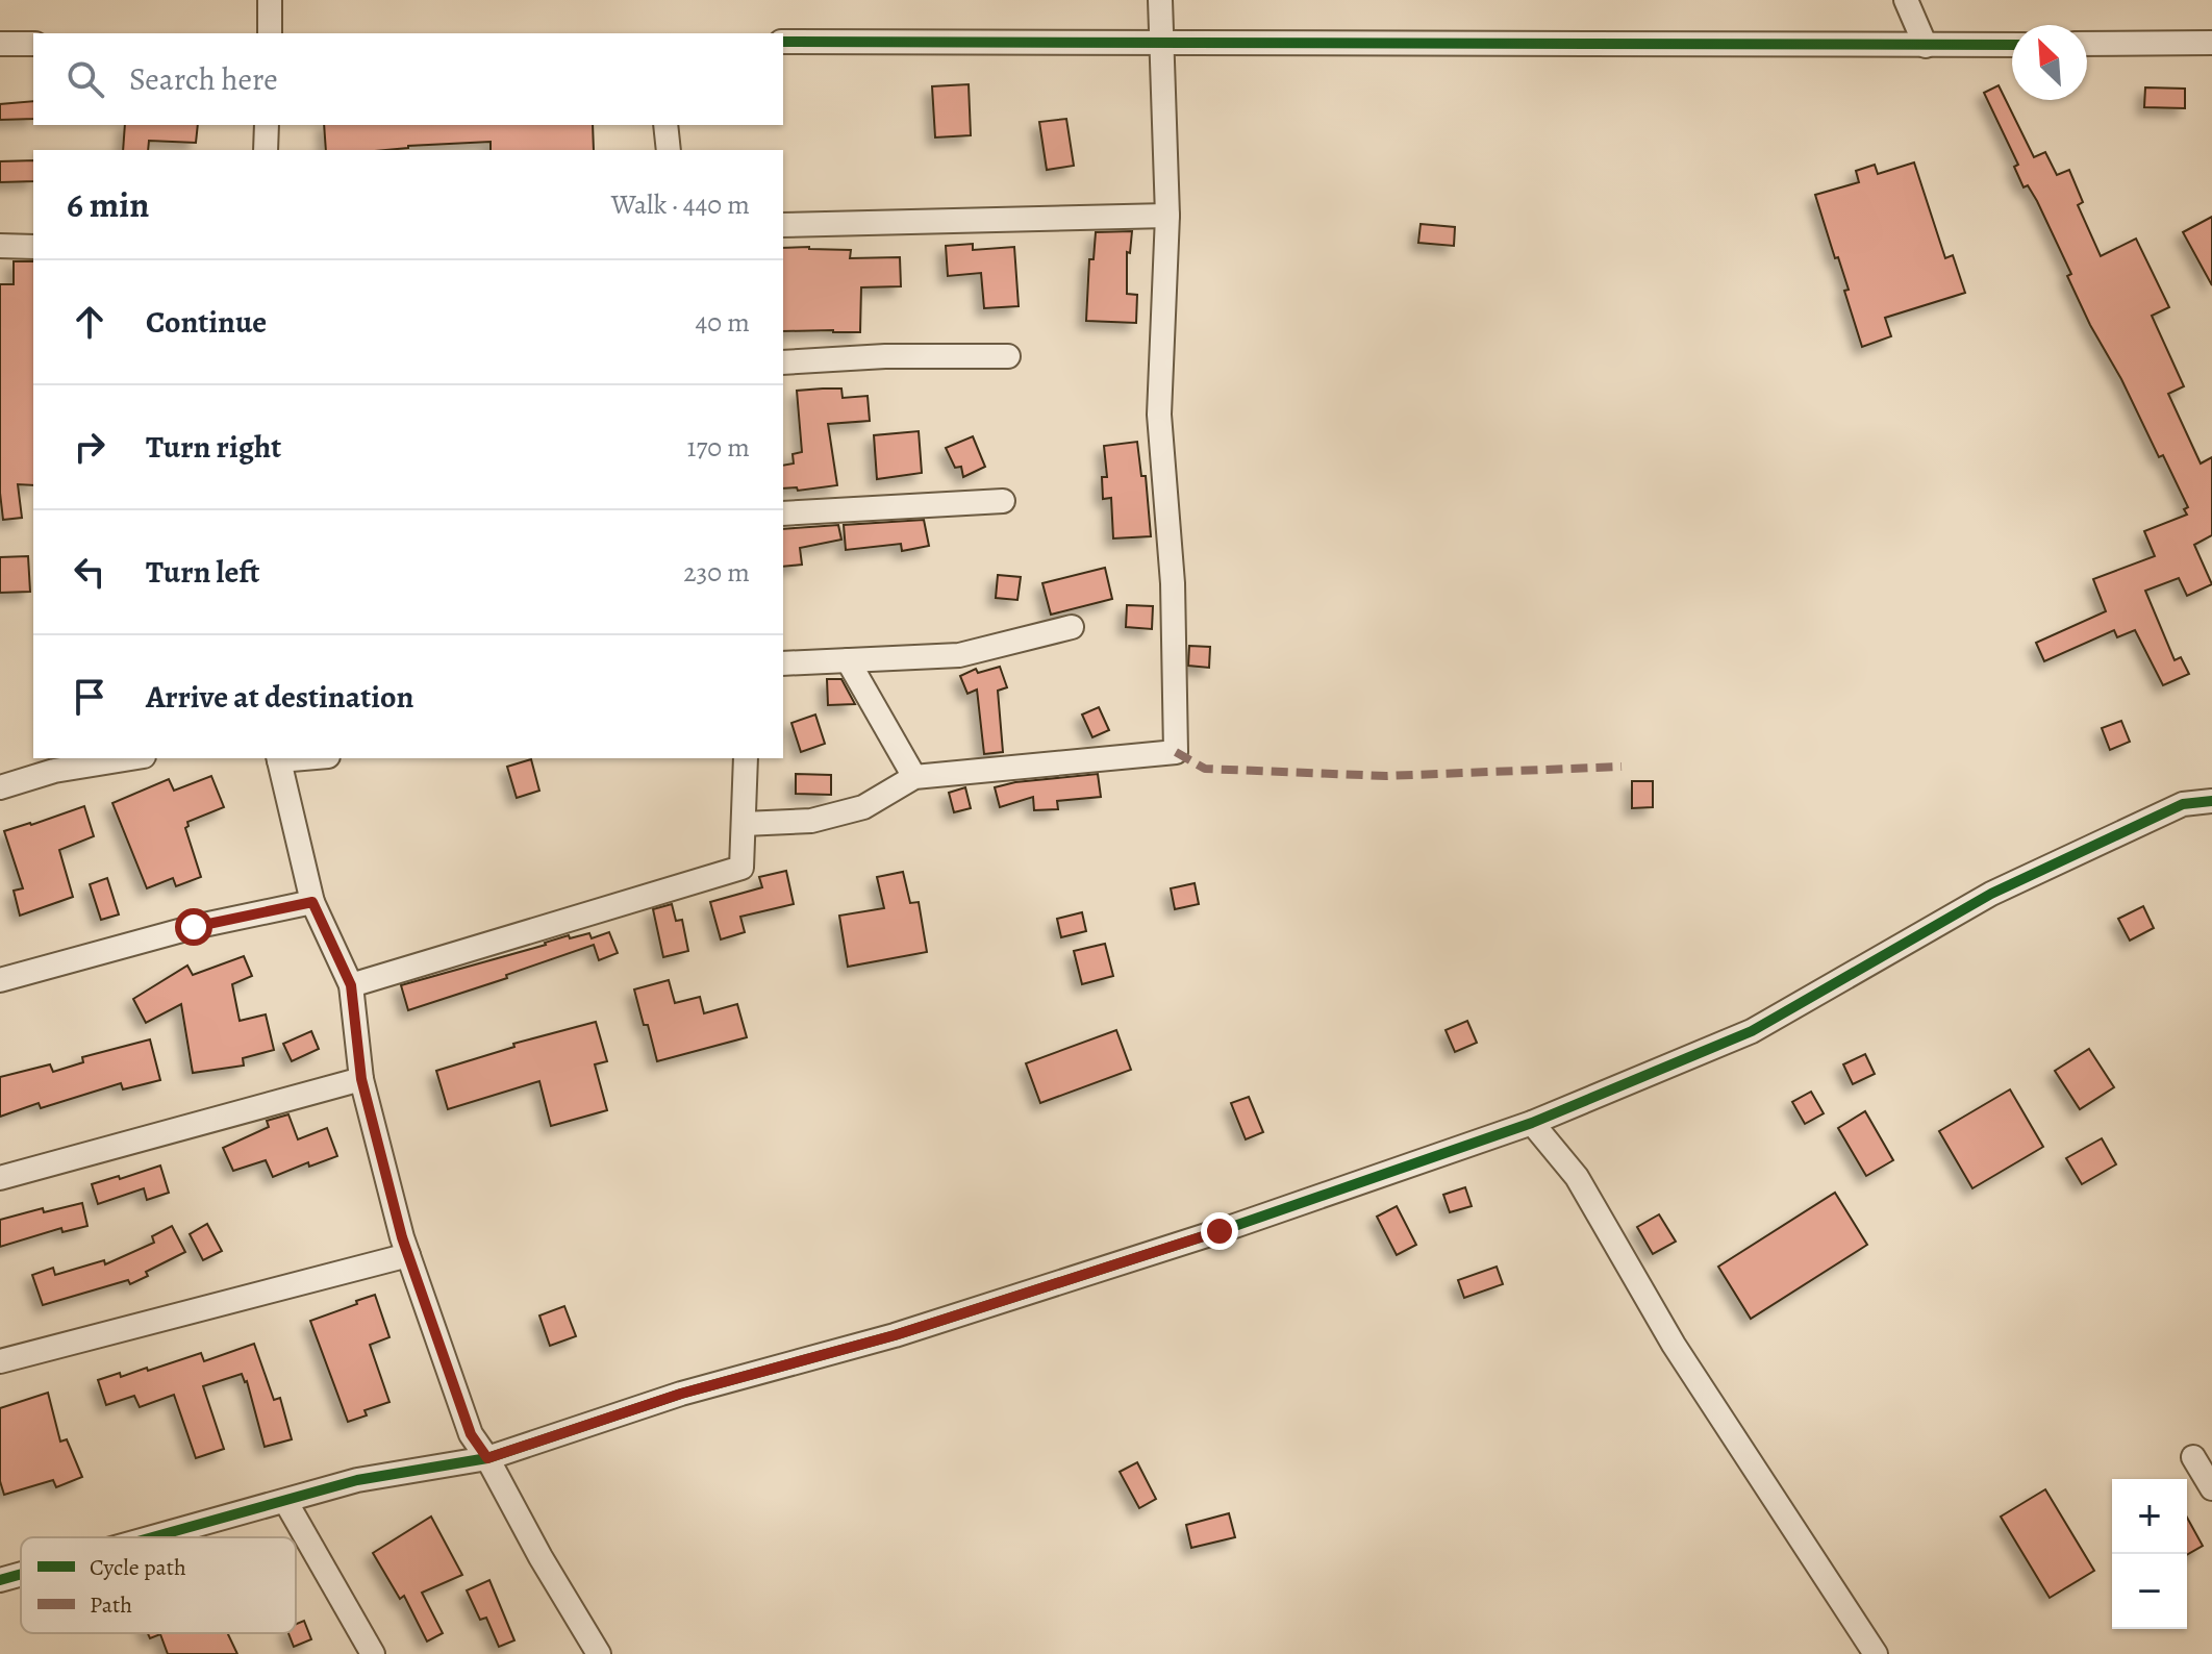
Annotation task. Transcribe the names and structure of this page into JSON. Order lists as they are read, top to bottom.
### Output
{
  "legend": ["Cycle path", "Path"],
  "north": "top left",
  "page": {
    "search": "Search here",
    "heading": ["6 min", "Walk · 440 m"],
    "list": [
      ["Continue", "40 m"],
      ["Turn right", "170 m"],
      ["Turn left", "230 m"],
      "Arrive at destination"
    ],
    "map_buttons": ["+", "−"]
  }
}
